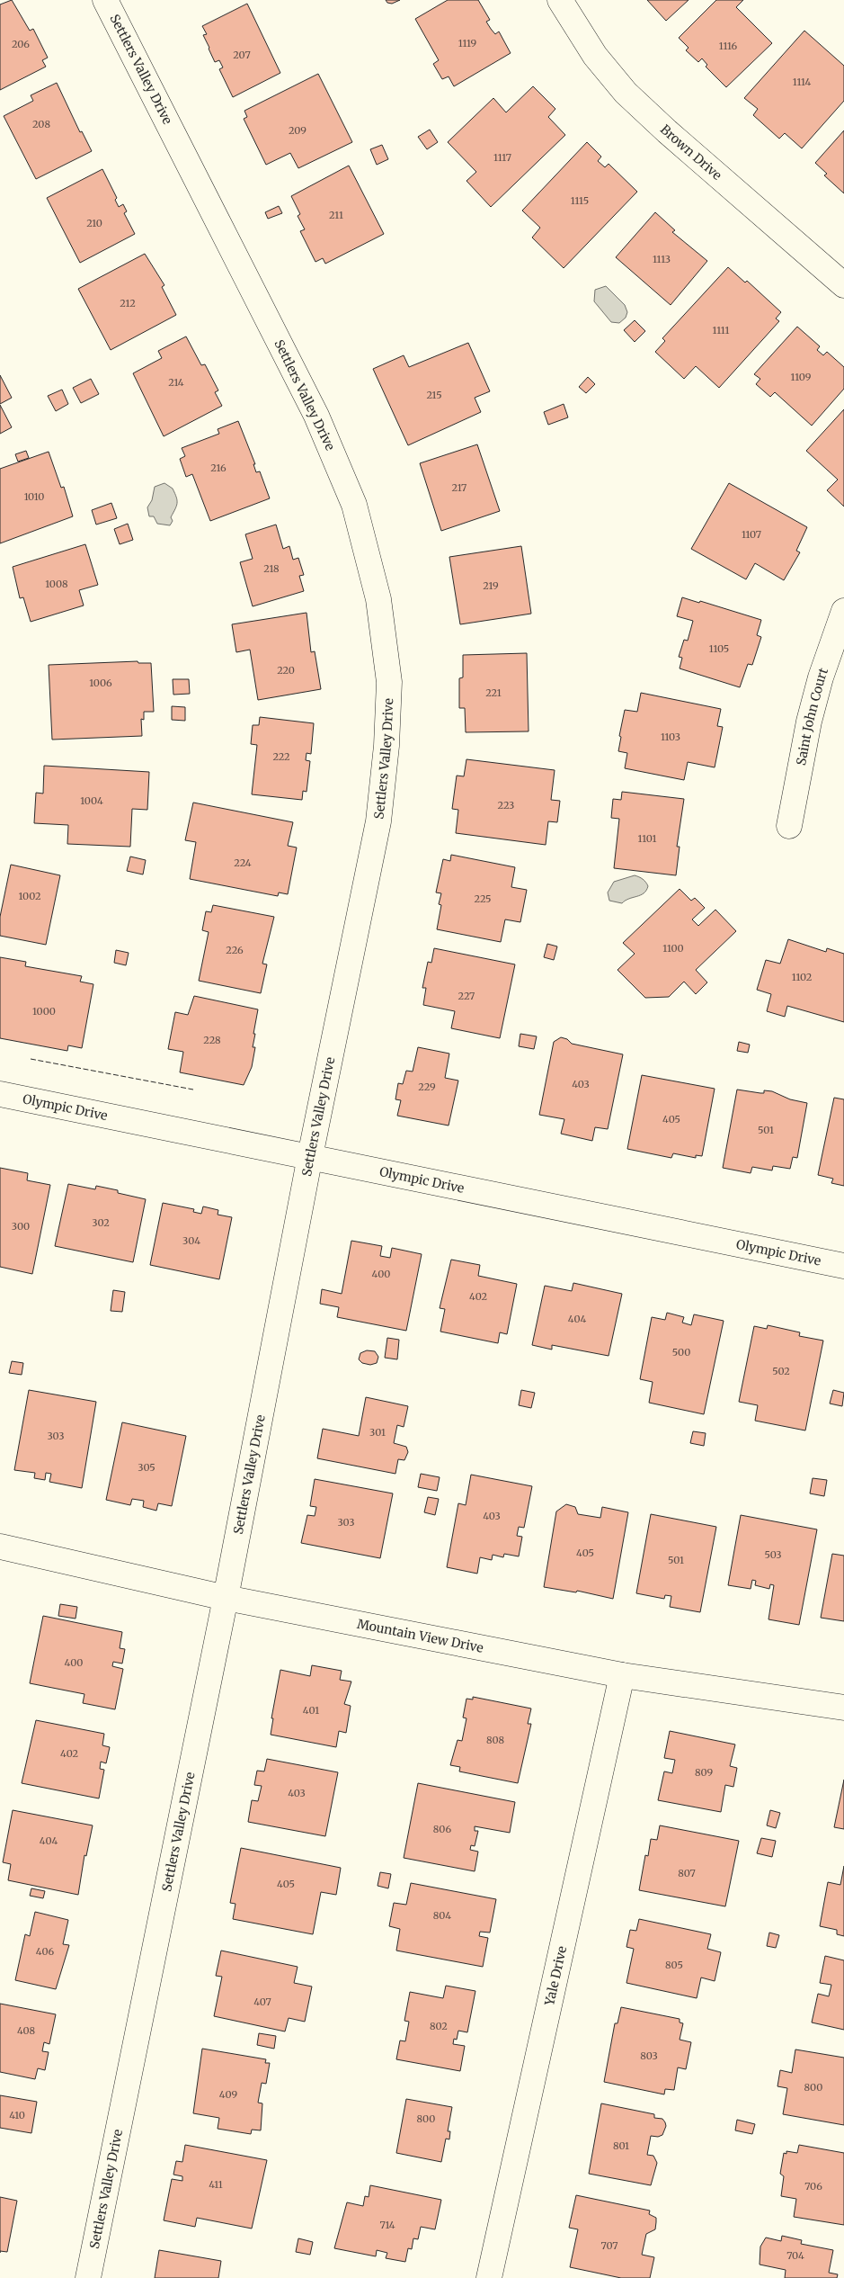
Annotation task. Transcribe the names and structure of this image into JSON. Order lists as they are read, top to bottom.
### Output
{
  "streets": {
    "street": [
      "Settlers Valley Drive",
      "Brown Drive",
      "Saint John Court",
      "Olympic Drive",
      "Mountain View Drive",
      "Yale Drive"
    ]
  },
  "crossings": [
    ["Settlers Valley Drive", "Olympic Drive"],
    ["Settlers Valley Drive", "Mountain View Drive"],
    ["Mountain View Drive", "Yale Drive"]
  ],
  "house_numbers": [
    "1119",
    "206",
    "1116",
    "207",
    "1114",
    "208",
    "209",
    "1117",
    "1115",
    "211",
    "210",
    "1113",
    "212",
    "1111",
    "1109",
    "214",
    "215",
    "216",
    "217",
    "1010",
    "1107",
    "218",
    "1008",
    "219",
    "1105",
    "220",
    "1006",
    "221",
    "1103",
    "222",
    "1004",
    "223",
    "1101",
    "224",
    "1002",
    "225",
    "1100",
    "226",
    "1102",
    "227",
    "1000",
    "228",
    "403",
    "229",
    "405",
    "501",
    "302",
    "300",
    "304",
    "400",
    "402",
    "404",
    "500",
    "502",
    "301",
    "303",
    "305",
    "403",
    "303",
    "405",
    "503",
    "501",
    "400",
    "401",
    "808",
    "402",
    "809",
    "403",
    "806",
    "404",
    "807",
    "405",
    "804",
    "406",
    "805",
    "407",
    "802",
    "408",
    "803",
    "800",
    "409",
    "410",
    "800",
    "801",
    "411",
    "706",
    "714",
    "707",
    "704"
  ]
}
